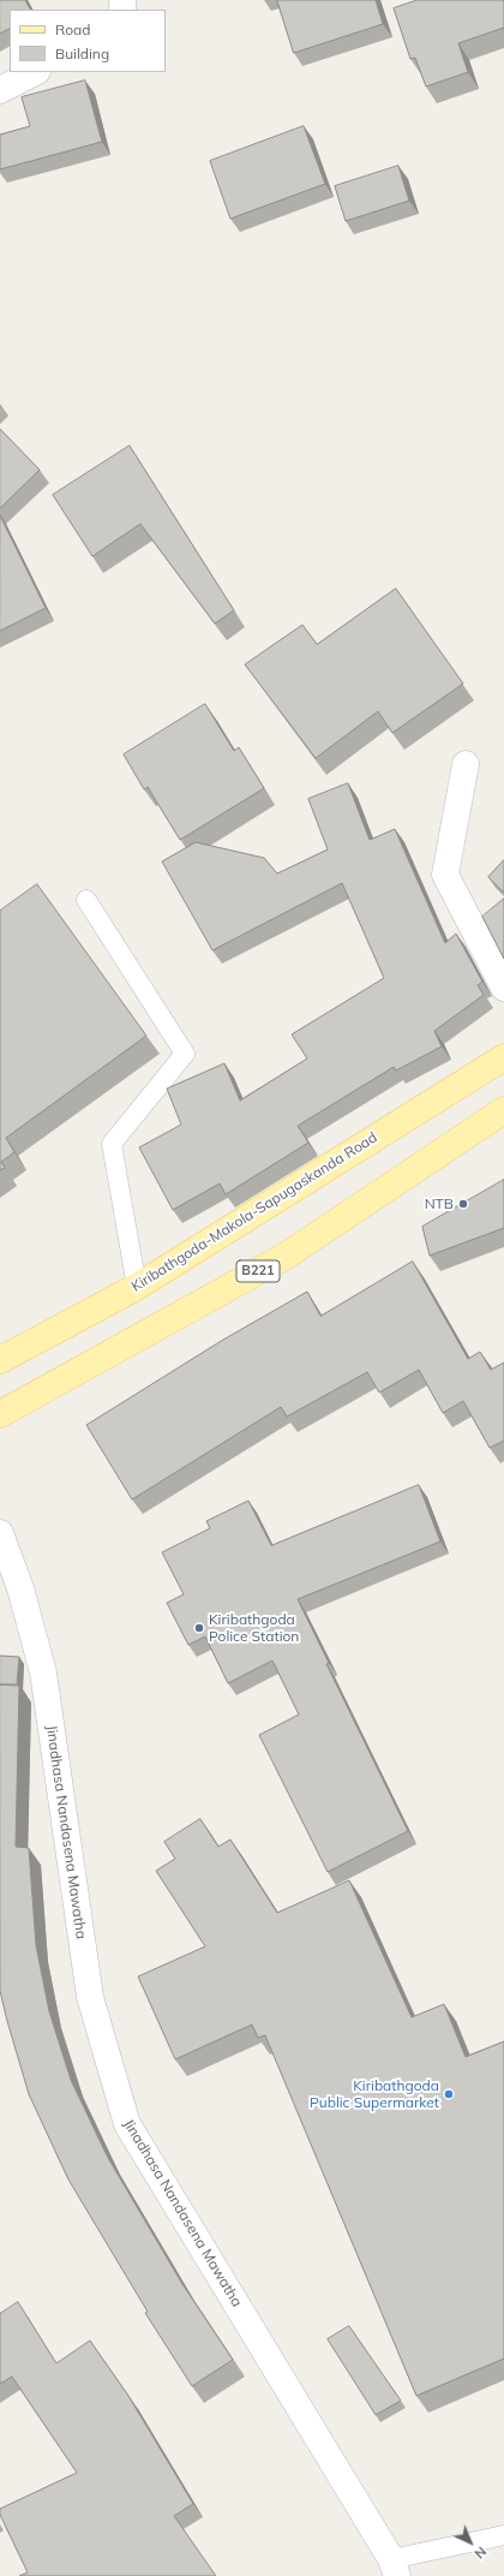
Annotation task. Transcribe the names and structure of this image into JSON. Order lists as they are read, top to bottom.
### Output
{
  "streets": {
    "main road": ["Kiribathgoda-Makola-Sapugaskanda Road", "B221"],
    "street": ["Jinadhasa Nandasena Mawatha"]
  },
  "places": ["NTB", "Kiribathgoda Police Station", "Kiribathgoda Public Supermarket"],
  "legend": ["Road", "Building"],
  "north": "bottom right"
}
